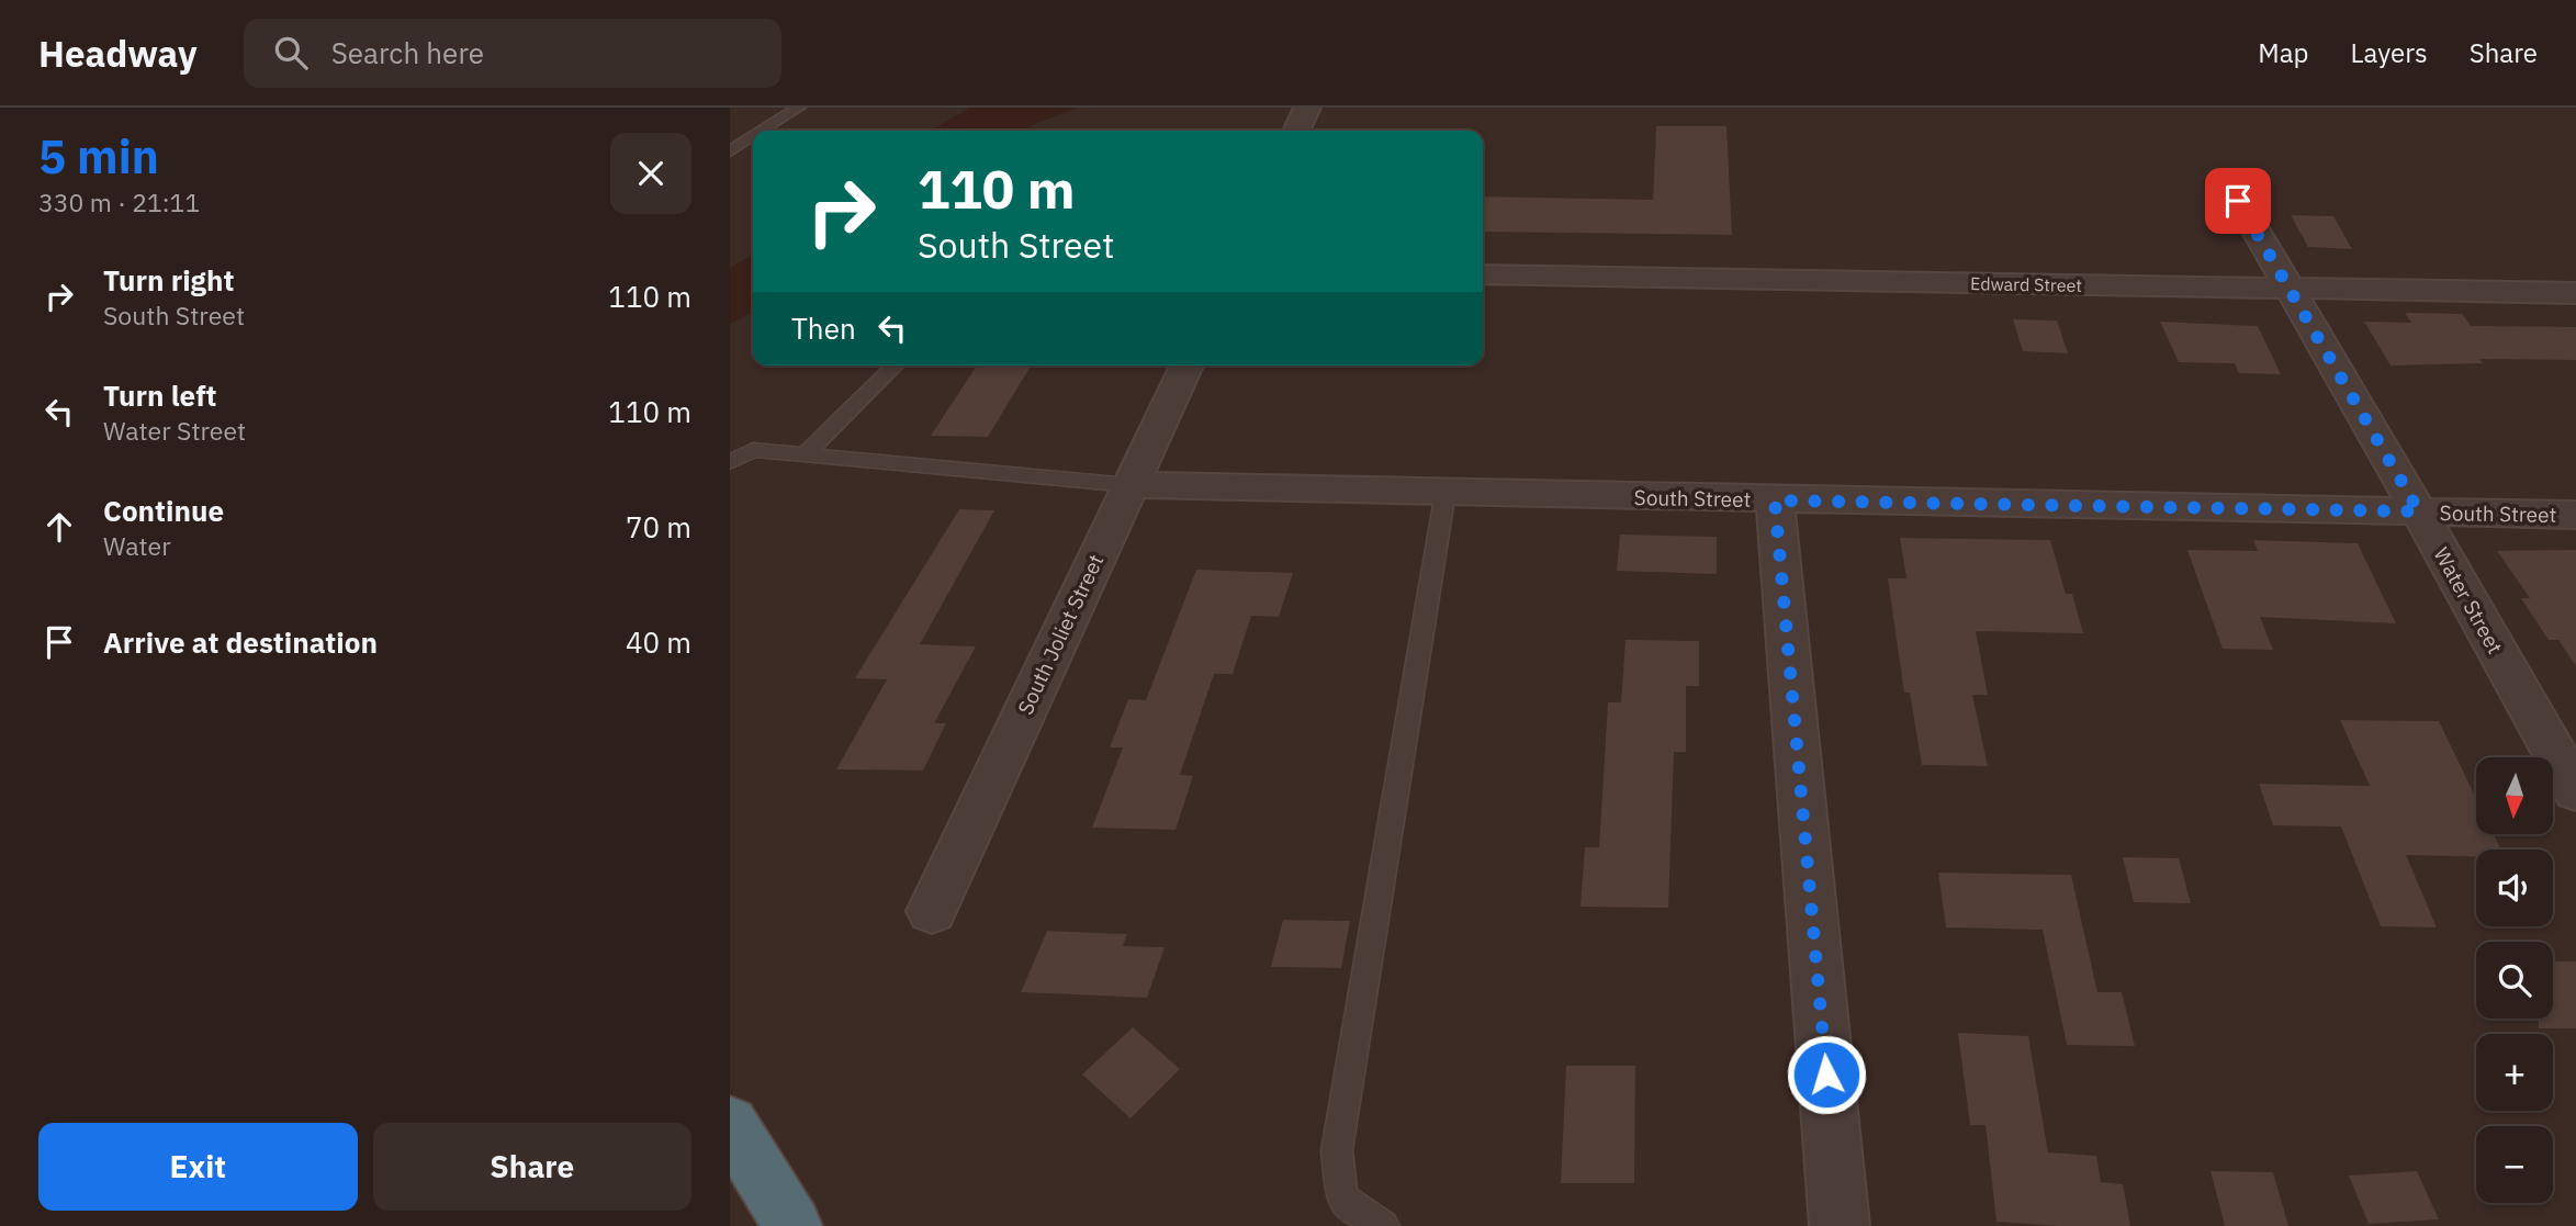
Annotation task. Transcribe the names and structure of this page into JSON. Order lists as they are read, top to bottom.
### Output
{
  "streets": {
    "street": [
      "Edward Street",
      "South Street",
      "Water Street",
      "South Joliet Street"
    ]
  },
  "crossings": [
    ["Edward Street", "Water Street"],
    ["South Street", "Water Street"],
    ["South Street", "South Joliet Street"]
  ],
  "north": "bottom",
  "page": {
    "header": "Headway",
    "search": "Search here",
    "nav": ["Map", "Layers", "Share"],
    "heading": ["5 min", "330 m · 21:11"],
    "turn": ["110 m", "South Street"],
    "list": [
      {
        "name": "Turn right",
        "note": "South Street",
        "value": "110 m"
      },
      {
        "name": "Turn left",
        "note": "Water Street",
        "value": "110 m"
      },
      {
        "name": "Continue",
        "note": "Water",
        "value": "70 m"
      },
      {
        "name": "Arrive at destination",
        "value": "40 m"
      }
    ],
    "then": "Then",
    "map_buttons": ["+", "−"],
    "buttons": ["Exit", "Share"]
  }
}
